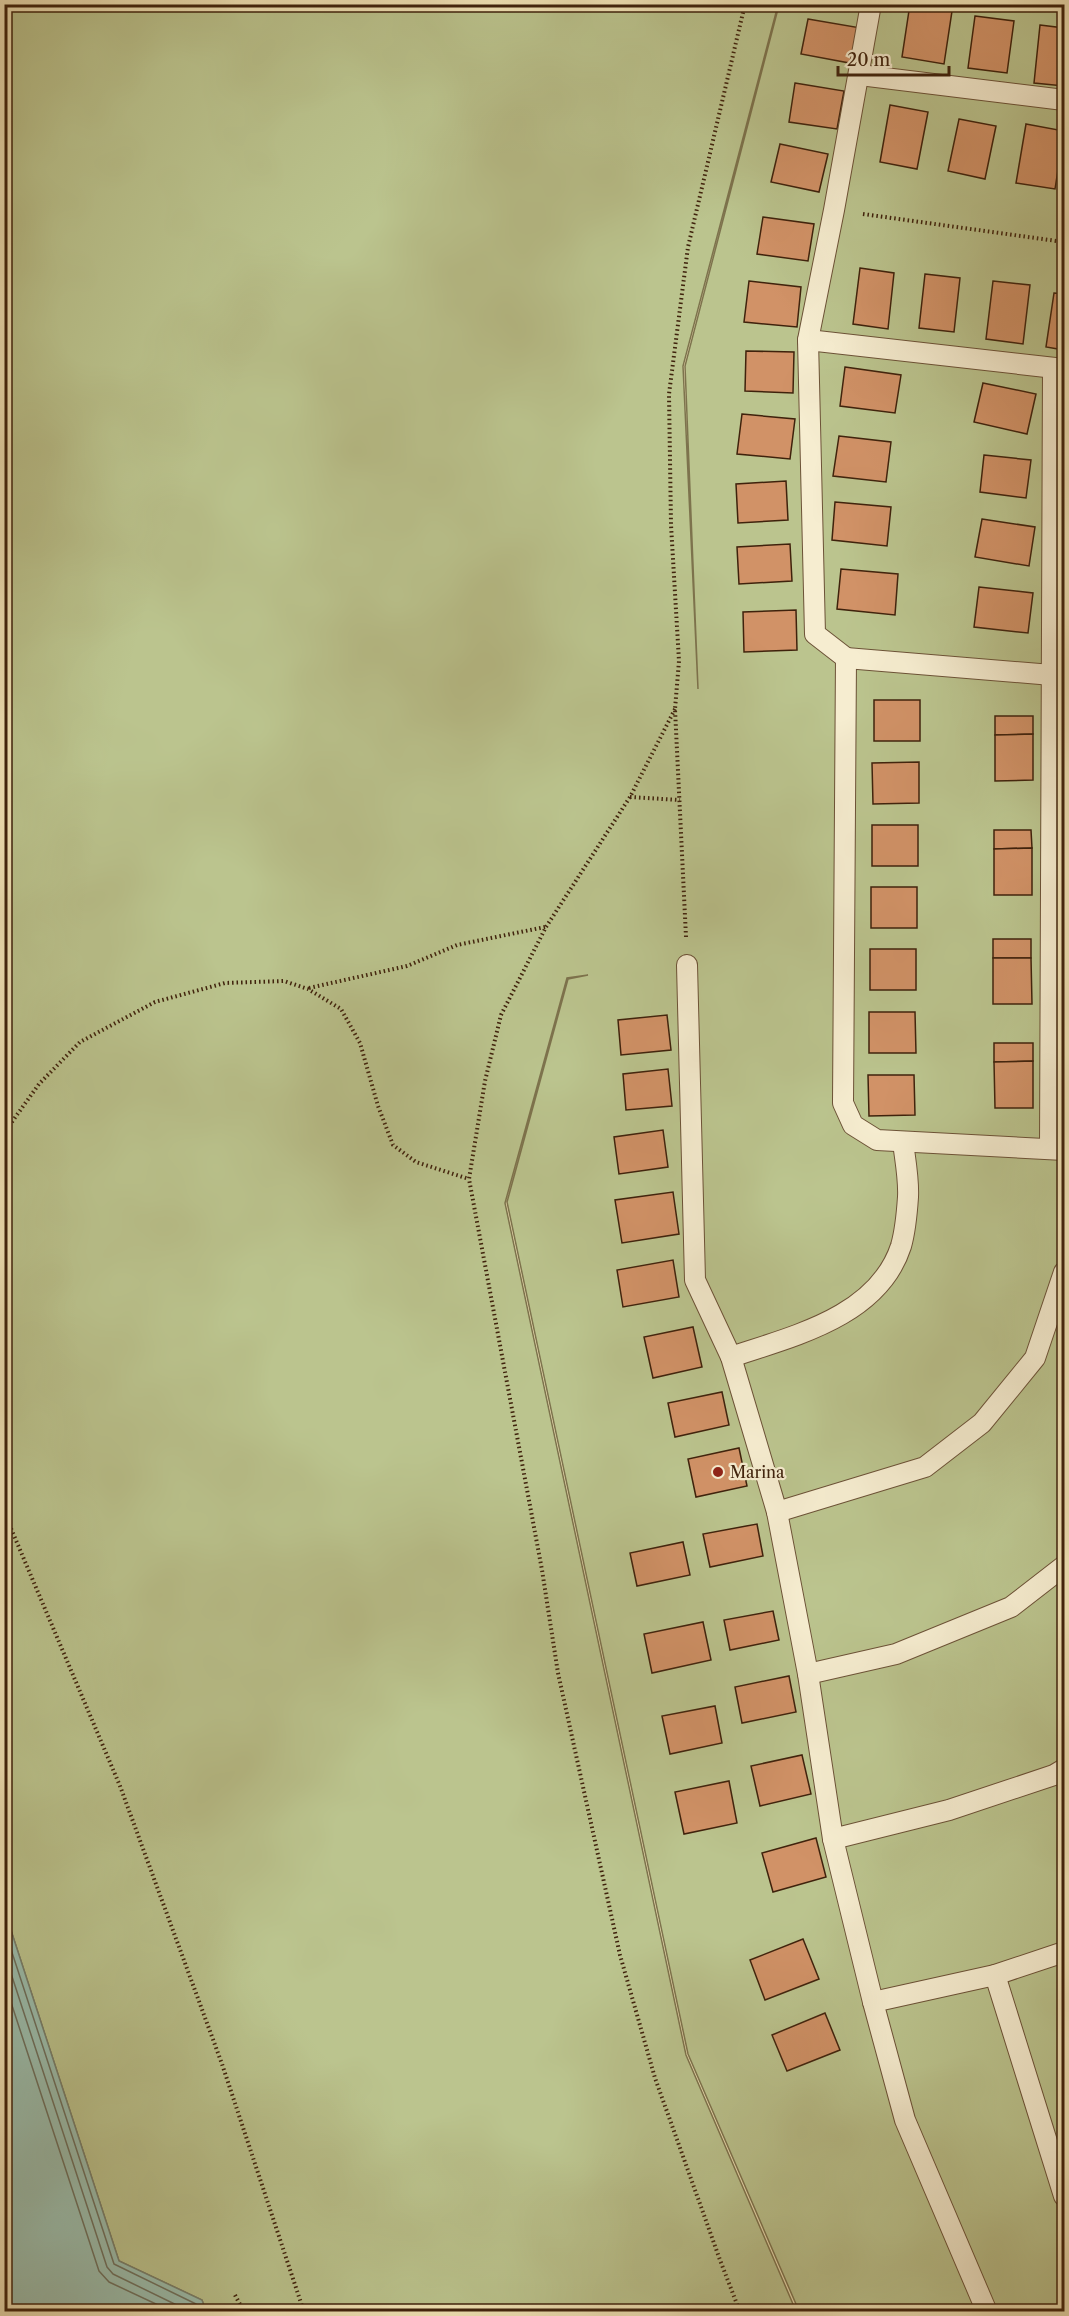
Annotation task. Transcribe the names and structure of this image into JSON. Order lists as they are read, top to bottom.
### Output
{
  "places": ["Marina"],
  "scale_bar": "20 m"
}
